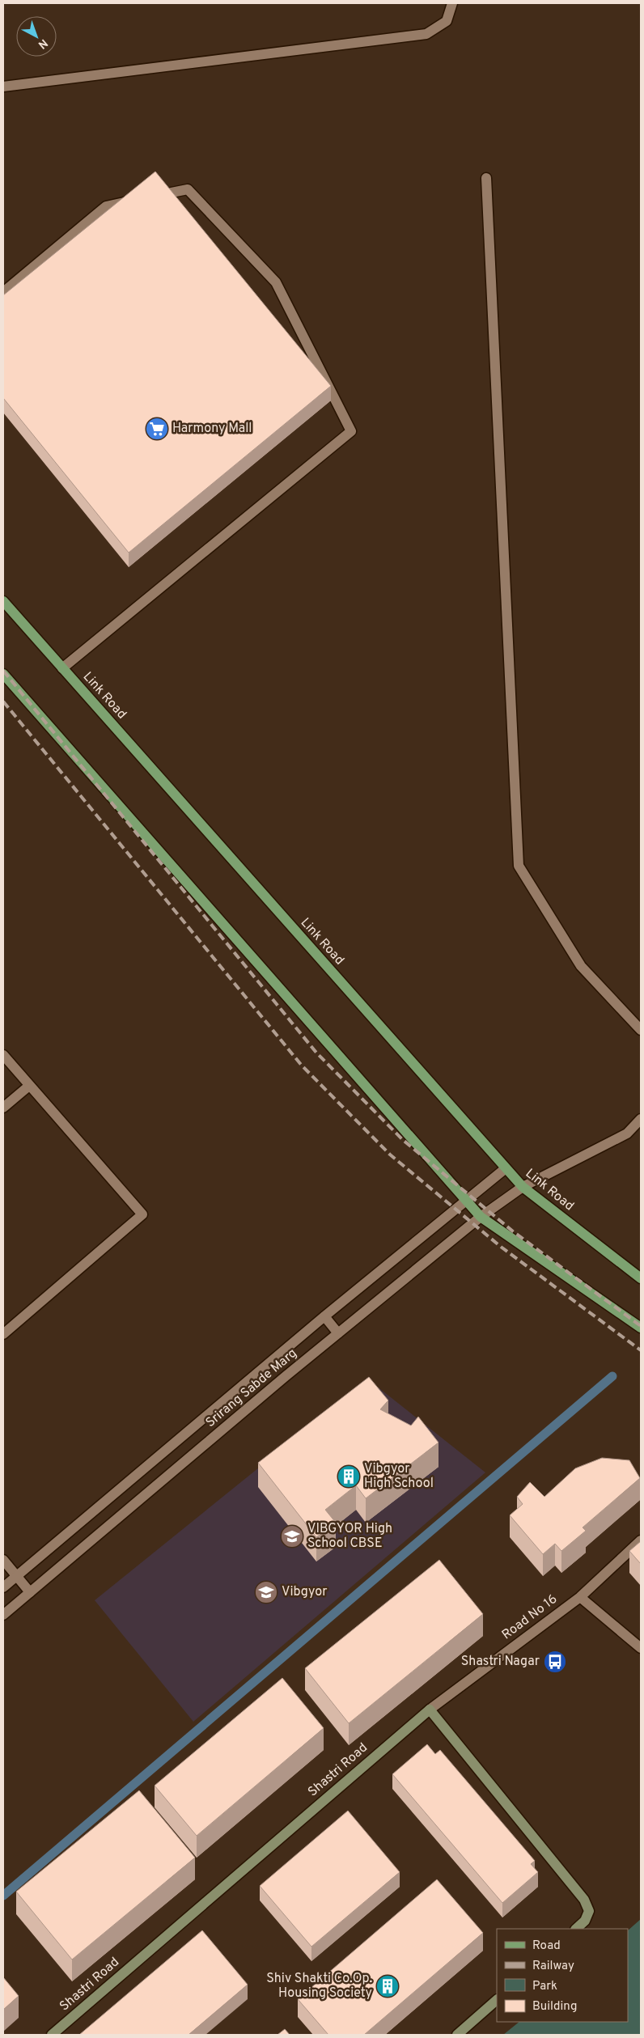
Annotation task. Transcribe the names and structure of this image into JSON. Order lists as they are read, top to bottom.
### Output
{
  "streets": {
    "main road": ["Link Road", "Shastri Road"],
    "street": ["Srirang Sabde Marg", "Road No 16"]
  },
  "crossings": [
    ["Link Road", "Srirang Sabde Marg"],
    ["Road No 16", "Shastri Road"]
  ],
  "places": {
    "supermarket": ["Harmony Mall"],
    "building": ["Vibgyor High School", "Shiv Shakti Co.Op. Housing Society"],
    "school or university": ["VIBGYOR High School CBSE", "Vibgyor"],
    "bus stop": ["Shastri Nagar"]
  },
  "legend": [
    "Road",
    "Railway",
    "Park",
    "Building"
  ],
  "north": "bottom right"
}
